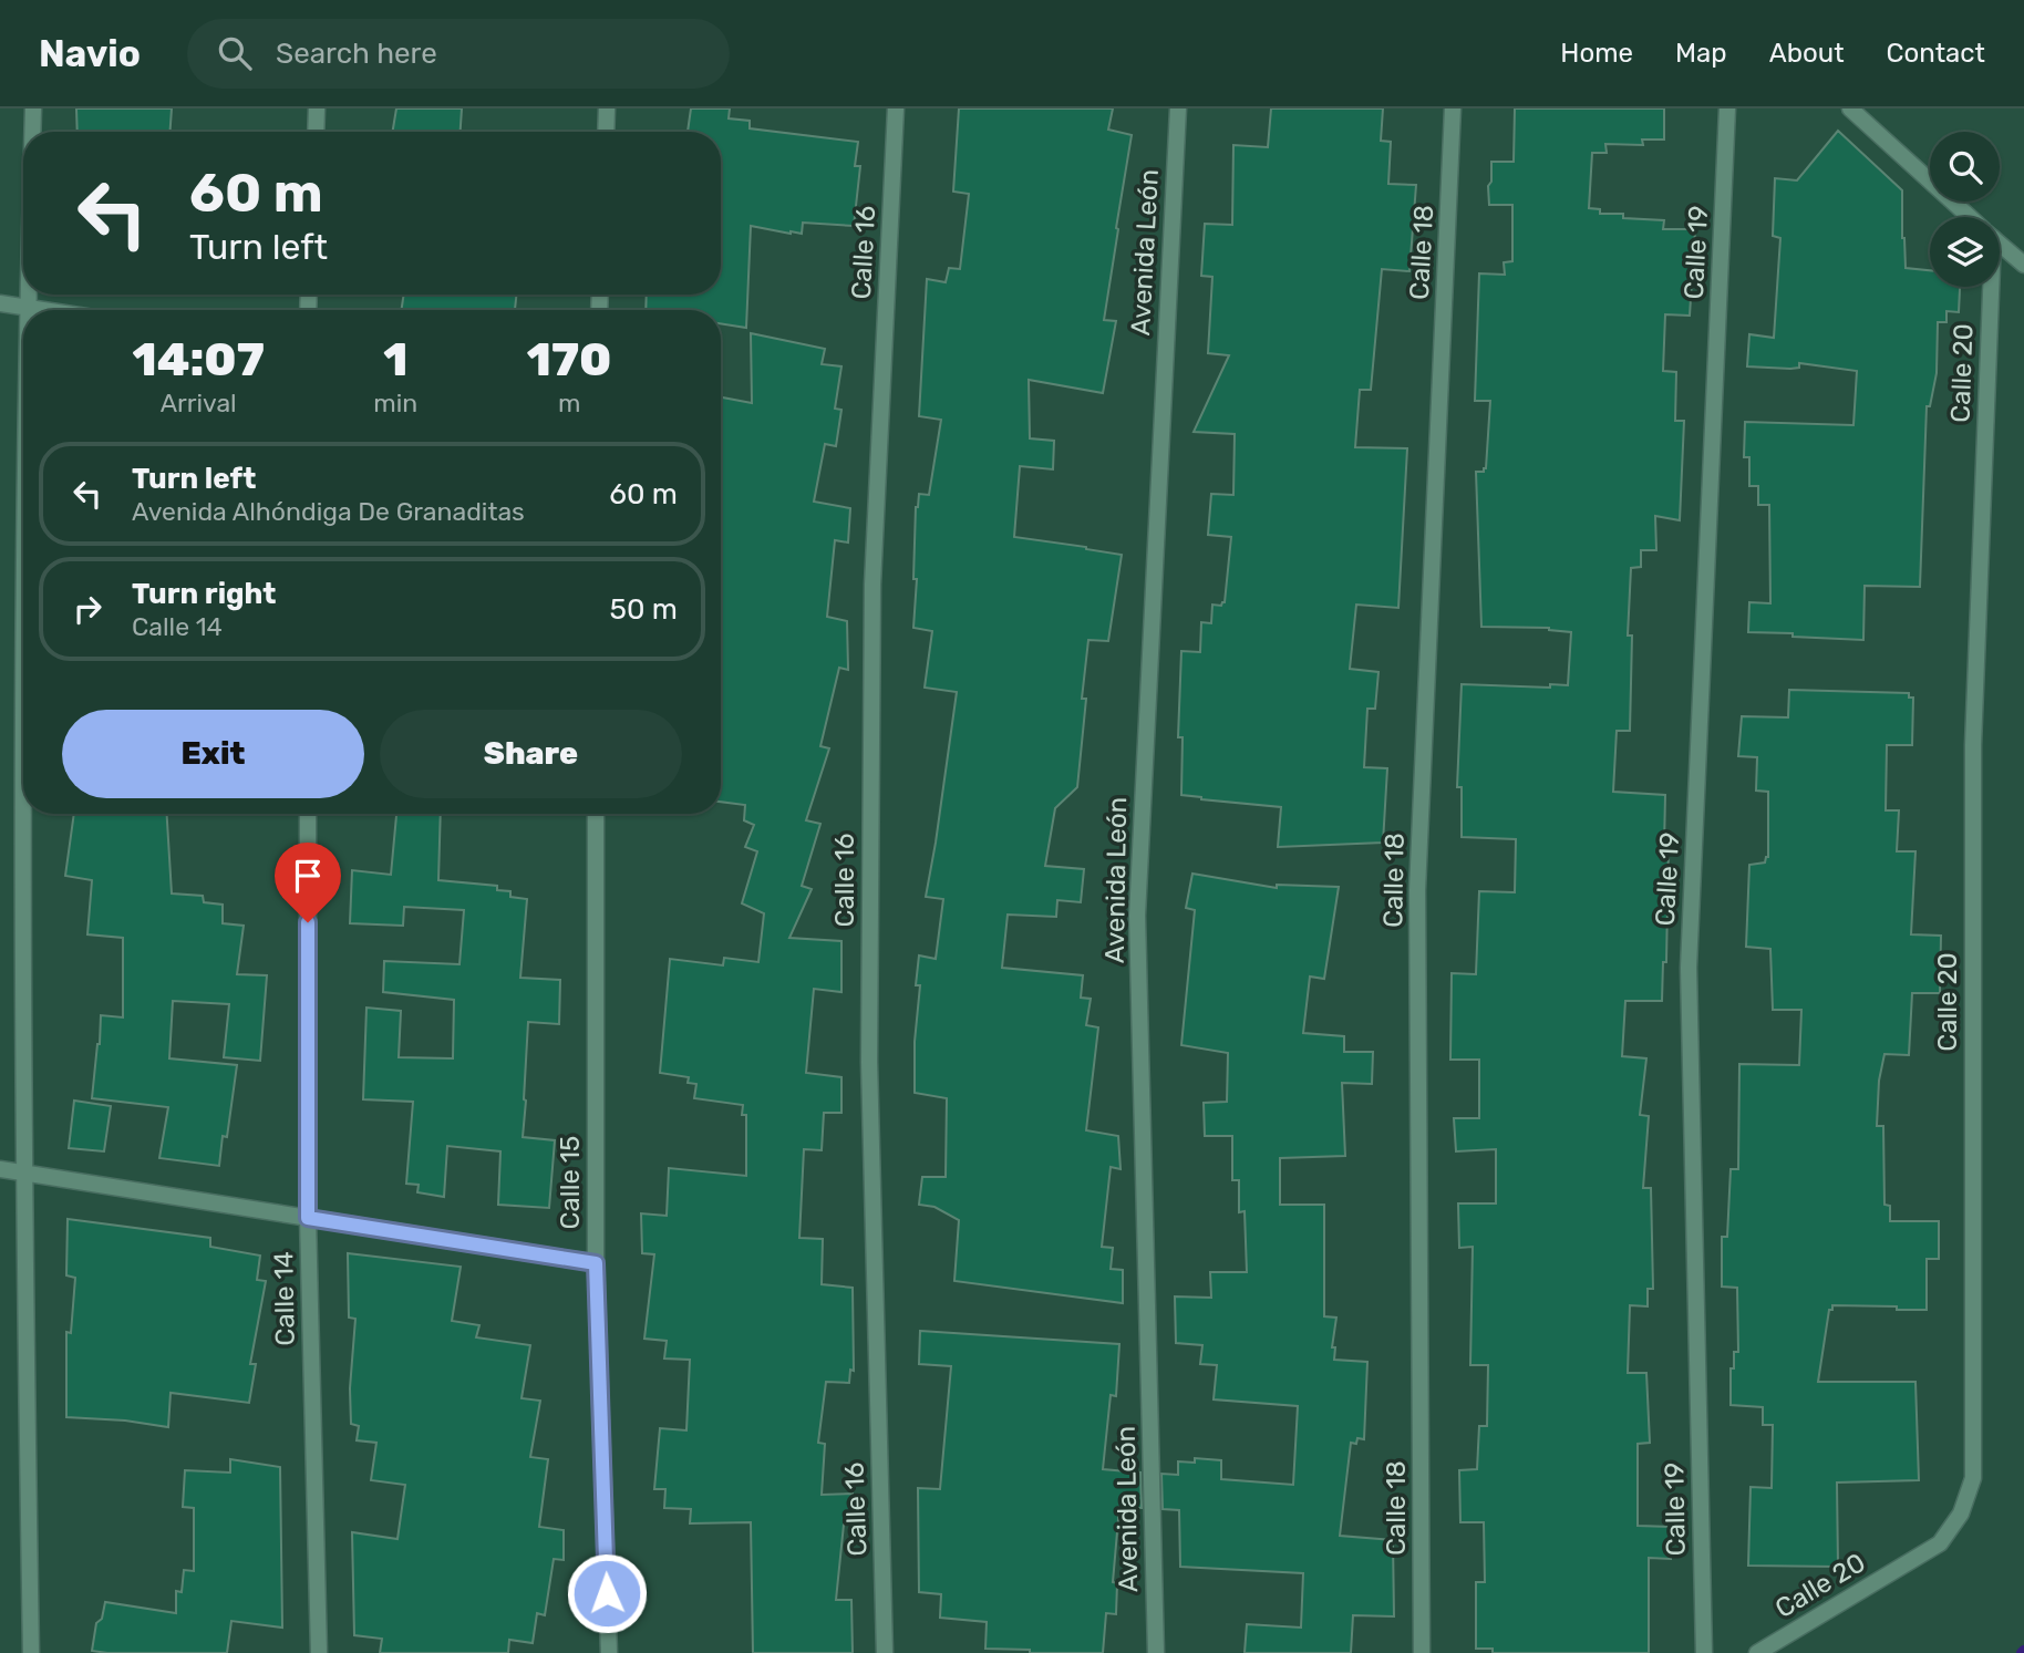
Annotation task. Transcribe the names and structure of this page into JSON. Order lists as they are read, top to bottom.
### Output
{
  "streets": {
    "street": [
      "Calle 16",
      "Avenida León",
      "Calle 18",
      "Calle 19",
      "Calle 20",
      "Calle 15",
      "Calle 14"
    ]
  },
  "page": {
    "header": "Navio",
    "search": "Search here",
    "nav": [
      "Home",
      "Map",
      "About",
      "Contact"
    ],
    "turn": ["60 m", "Turn left"],
    "eta": [
      "14:07",
      "Arrival",
      "1",
      "min",
      "170",
      "m"
    ],
    "list": [
      {
        "name": "Turn left",
        "note": "Avenida Alhóndiga De Granaditas",
        "value": "60 m"
      },
      {
        "name": "Turn right",
        "note": "Calle 14",
        "value": "50 m"
      }
    ],
    "buttons": ["Exit", "Share"]
  }
}
